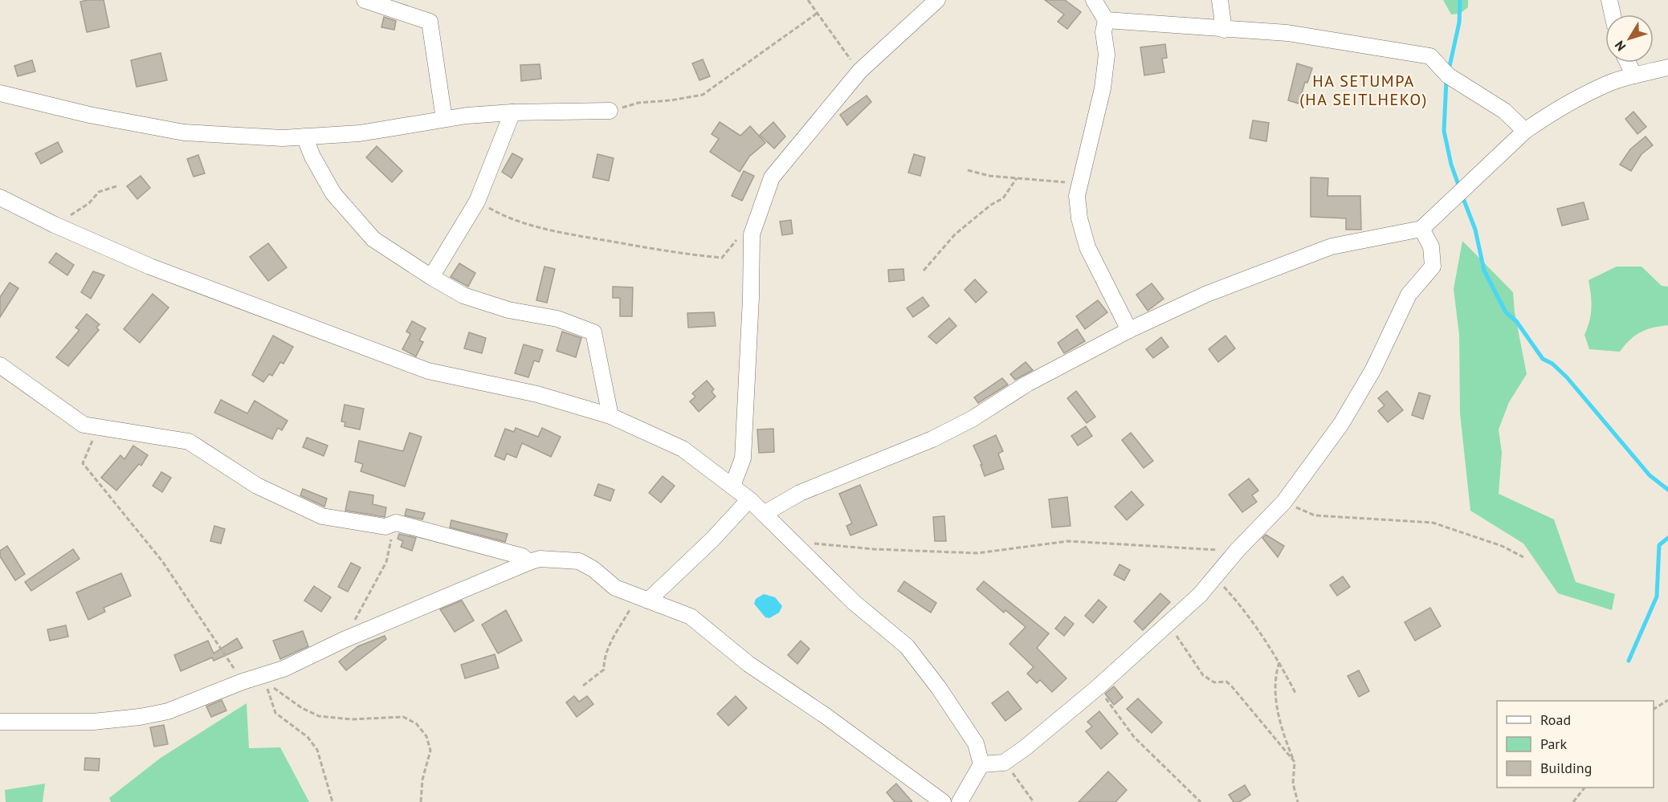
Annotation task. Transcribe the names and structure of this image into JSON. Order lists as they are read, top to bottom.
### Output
{
  "districts": ["HA SETUMPA (HA SEITLHEKO)"],
  "legend": ["Road", "Park", "Building"],
  "north": "bottom left"
}
